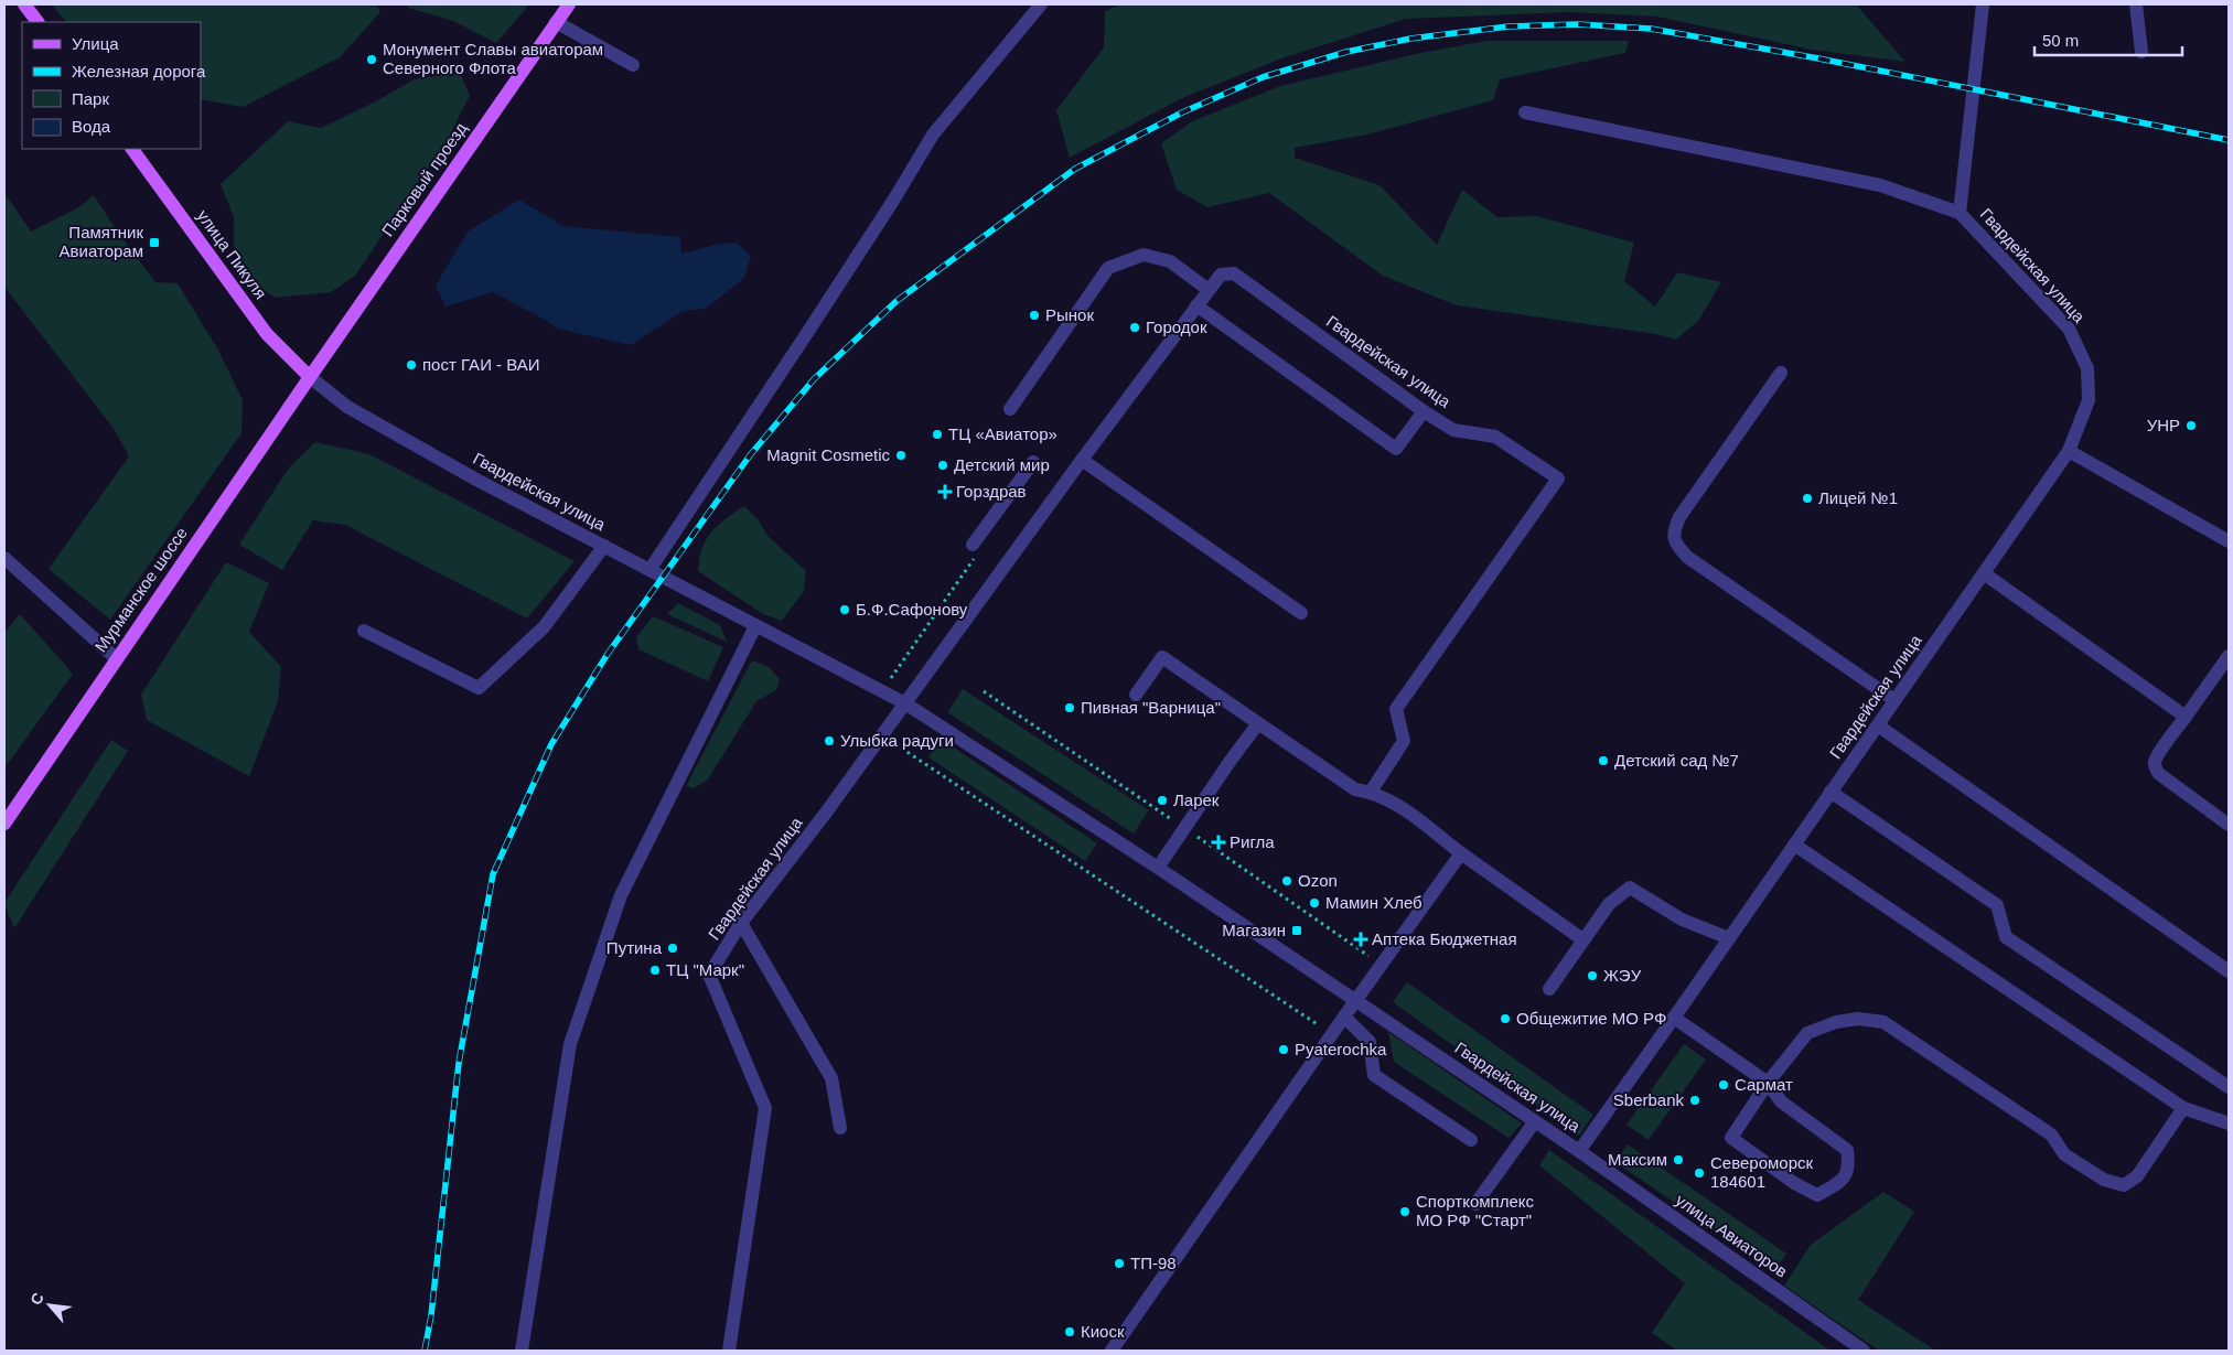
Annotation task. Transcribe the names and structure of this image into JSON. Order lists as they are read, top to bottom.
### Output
{
  "streets": {
    "main road": ["Парковый проезд", "улица Пикуля", "Мурманское шоссе"],
    "street": ["Гвардейская улица", "улица Авиаторов"]
  },
  "crossings": [
    ["Парковый проезд", "улица Пикуля"],
    ["Парковый проезд", "Гвардейская улица"],
    ["Парковый проезд", "Мурманское шоссе"],
    ["улица Пикуля", "Гвардейская улица"],
    ["улица Пикуля", "Мурманское шоссе"],
    ["Гвардейская улица", "Мурманское шоссе"],
    ["Гвардейская улица", "улица Авиаторов"]
  ],
  "places": {
    "other": [
      "Монумент Славы авиаторам Северного Флота",
      "Рынок",
      "Городок",
      "пост ГАИ - ВАИ",
      "УНР",
      "ТЦ «Авиатор»",
      "Magnit Cosmetic",
      "Детский мир",
      "Лицей №1",
      "Б.Ф.Сафонову",
      "Пивная \"Варница\"",
      "Улыбка радуги",
      "Детский сад №7",
      "Ларек",
      "Ozon",
      "Мамин Хлеб",
      "Путина",
      "ТЦ \"Марк\"",
      "ЖЭУ",
      "Общежитие МО РФ",
      "Pyaterochka",
      "Сармат",
      "Sberbank",
      "Максим",
      "Североморск 184601",
      "Спорткомплекс МО РФ \"Старт\"",
      "ТП-98",
      "Киоск"
    ],
    "transit": ["Памятник Авиаторам", "Магазин"],
    "health": ["Горздрав", "Ригла", "Аптека Бюджетная"]
  },
  "legend": [
    "Улица",
    "Железная дорога",
    "Парк",
    "Вода"
  ],
  "scale_bar": "50 m",
  "north": "top left"
}
